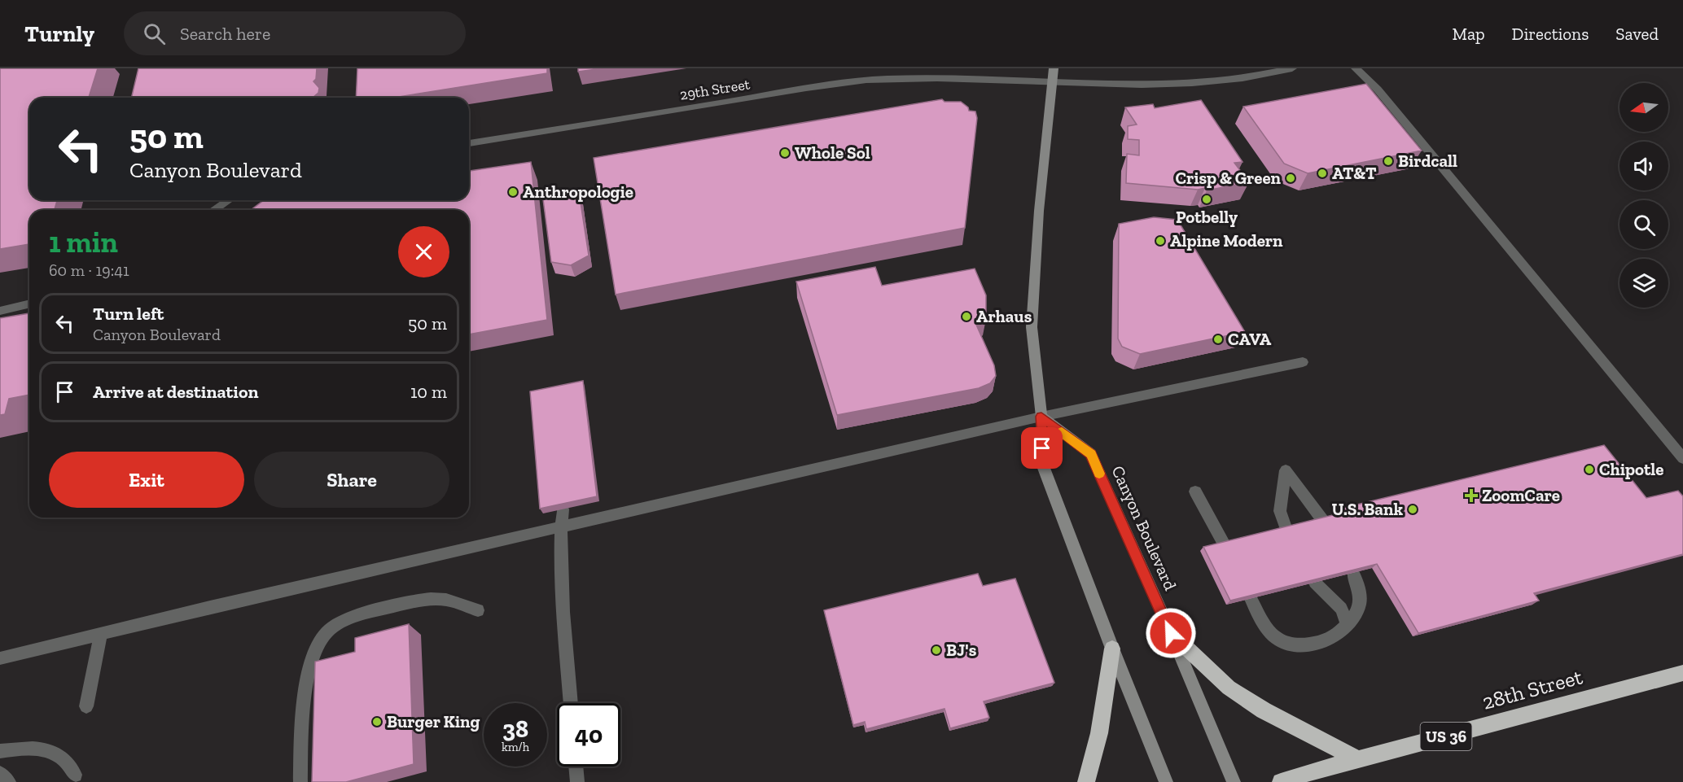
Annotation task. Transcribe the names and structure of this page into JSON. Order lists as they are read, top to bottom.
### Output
{
  "streets": {
    "highway": ["28th Street", "US 36"],
    "street": ["29th Street", "Canyon Boulevard"]
  },
  "places": {
    "other": [
      "Whole Sol",
      "Birdcall",
      "AT&T",
      "Crisp & Green",
      "Anthropologie",
      "Potbelly",
      "Alpine Modern",
      "Arhaus",
      "CAVA",
      "Chipotle",
      "U.S. Bank",
      "BJ's",
      "Burger King"
    ],
    "health": ["ZoomCare"]
  },
  "north": "left",
  "page": {
    "header": "Turnly",
    "search": "Search here",
    "nav": ["Map", "Directions", "Saved"],
    "turn": ["50 m", "Canyon Boulevard"],
    "heading": ["1 min", "60 m · 19:41"],
    "list": [
      {
        "name": "Turn left",
        "note": "Canyon Boulevard",
        "value": "50 m"
      },
      {
        "name": "Arrive at destination",
        "value": "10 m"
      }
    ],
    "buttons": ["Exit", "Share"],
    "speed": "38 km/h",
    "limit": "40"
  }
}
